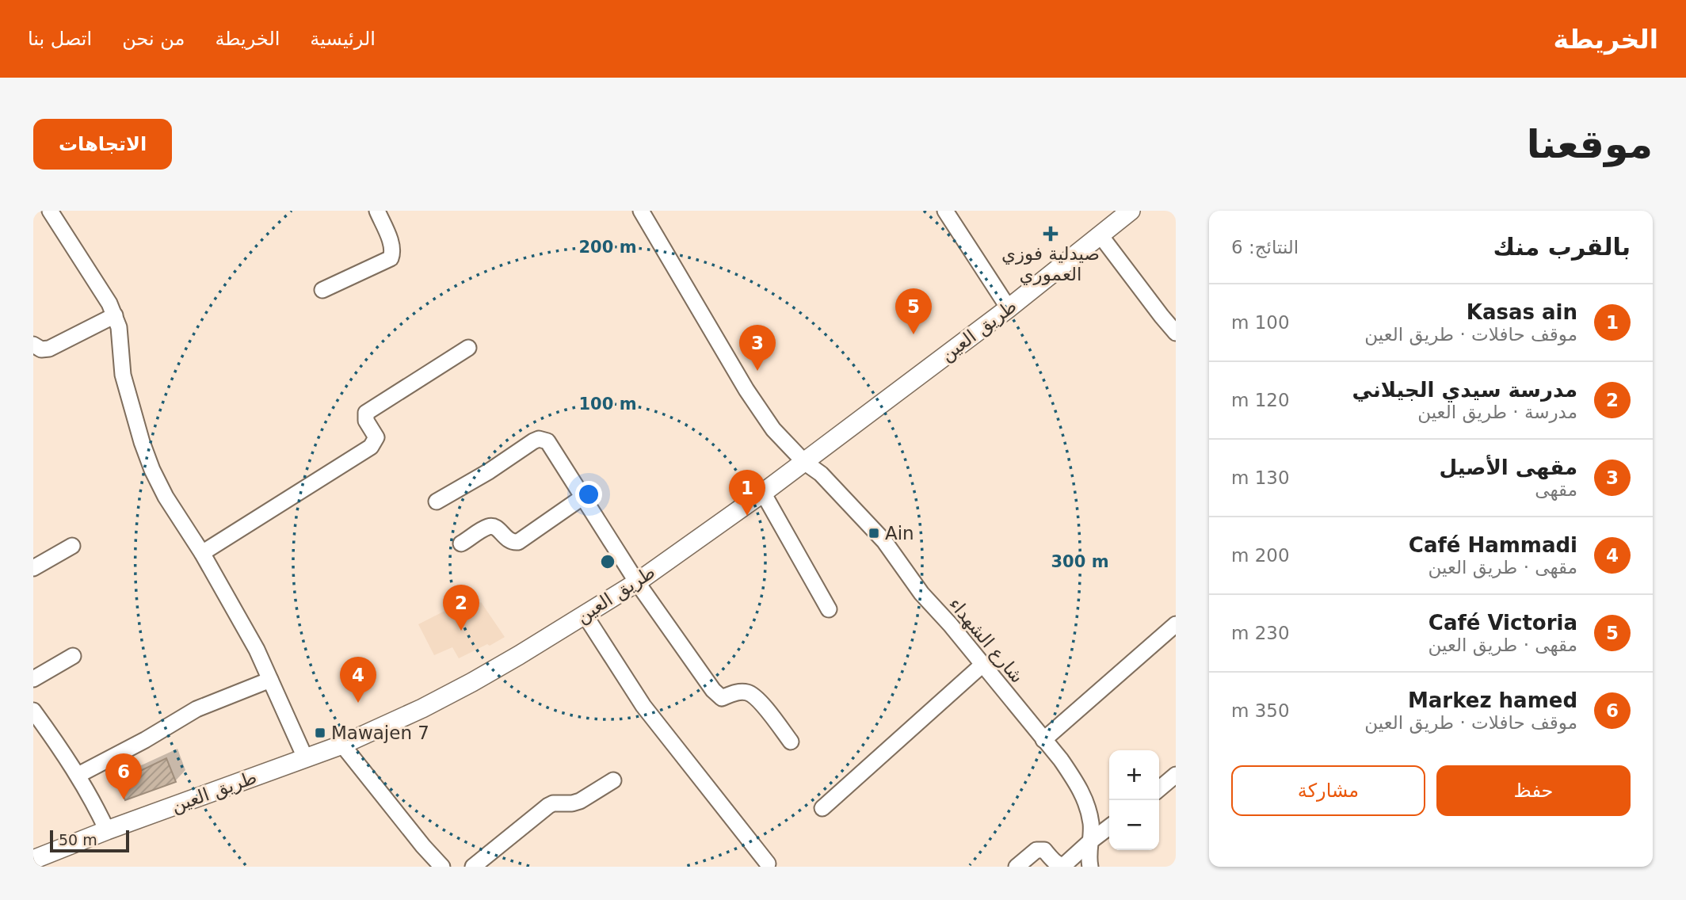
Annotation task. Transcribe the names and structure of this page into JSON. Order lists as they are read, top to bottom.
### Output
{
  "streets": {
    "main road": ["طريق العين"],
    "street": ["شارع الشهداء"]
  },
  "crossings": [
    ["طريق العين", "شارع الشهداء"]
  ],
  "places": {
    "health": ["صيدلية فوزي العموري"],
    "transit": ["Ain", "Mawajen 7"]
  },
  "scale_bar": "50 m",
  "page": {
    "header": "الخريطة",
    "nav": [
      "الرئيسية",
      "الخريطة",
      "من نحن",
      "اتصل بنا"
    ],
    "buttons": [
      "الاتجاهات",
      ["حفظ", "مشاركة"]
    ],
    "title": "موقعنا",
    "heading": ["بالقرب منك", "النتائج: 6"],
    "list": [
      {
        "mark": "1",
        "name": "Kasas ain",
        "note": "موقف حافلات · طريق العين",
        "value": "100 m"
      },
      {
        "mark": "2",
        "name": "مدرسة سيدي الجيلاني",
        "note": "مدرسة · طريق العين",
        "value": "120 m"
      },
      {
        "mark": "3",
        "name": "مقهى الأصيل",
        "note": "مقهى",
        "value": "130 m"
      },
      {
        "mark": "4",
        "name": "Café Hammadi",
        "note": "مقهى · طريق العين",
        "value": "200 m"
      },
      {
        "mark": "5",
        "name": "Café Victoria",
        "note": "مقهى · طريق العين",
        "value": "230 m"
      },
      {
        "mark": "6",
        "name": "Markez hamed",
        "note": "موقف حافلات · طريق العين",
        "value": "350 m"
      }
    ],
    "pins": [
      "5",
      "3",
      "1",
      "2",
      "4",
      "6"
    ],
    "map_buttons": ["+", "−"],
    "scale": "50 m"
  },
  "rings": ["200 m", "100 m", "300 m"]
}
